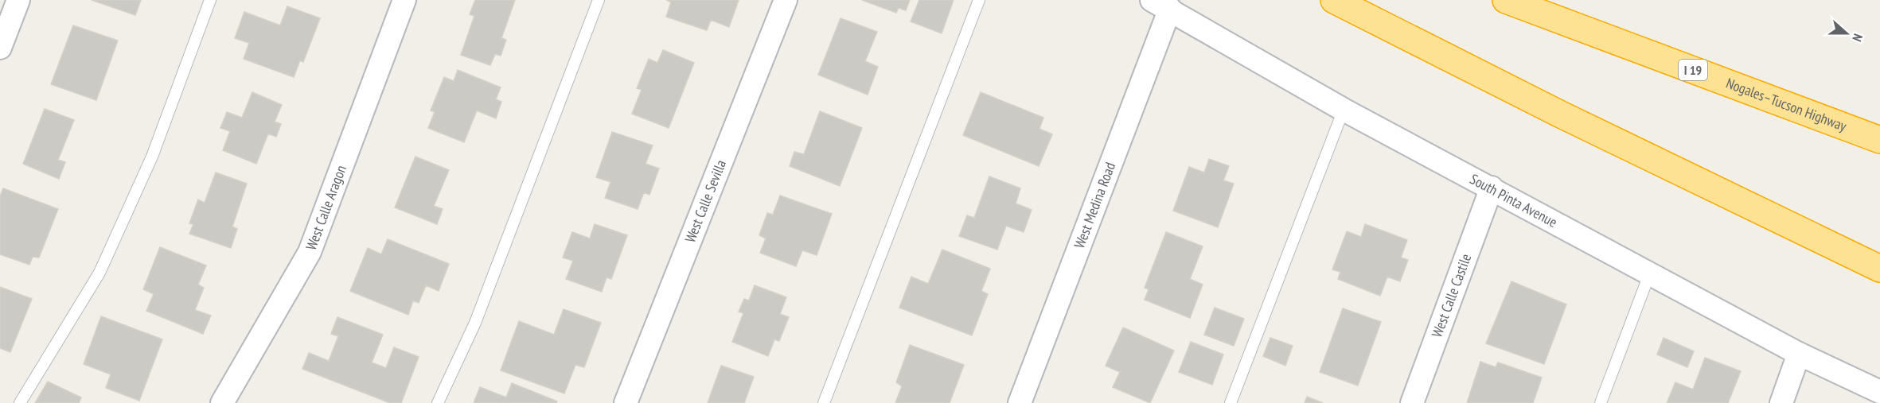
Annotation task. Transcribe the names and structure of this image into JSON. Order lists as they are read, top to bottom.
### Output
{
  "streets": {
    "highway": ["I 19", "Nogales–Tucson Highway"],
    "street": [
      "South Pinta Avenue",
      "West Calle Sevilla",
      "West Medina Road",
      "West Calle Aragon",
      "West Calle Castile"
    ]
  },
  "crossings": [
    ["South Pinta Avenue", "West Medina Road"],
    ["South Pinta Avenue", "West Calle Castile"]
  ],
  "north": "right"
}
